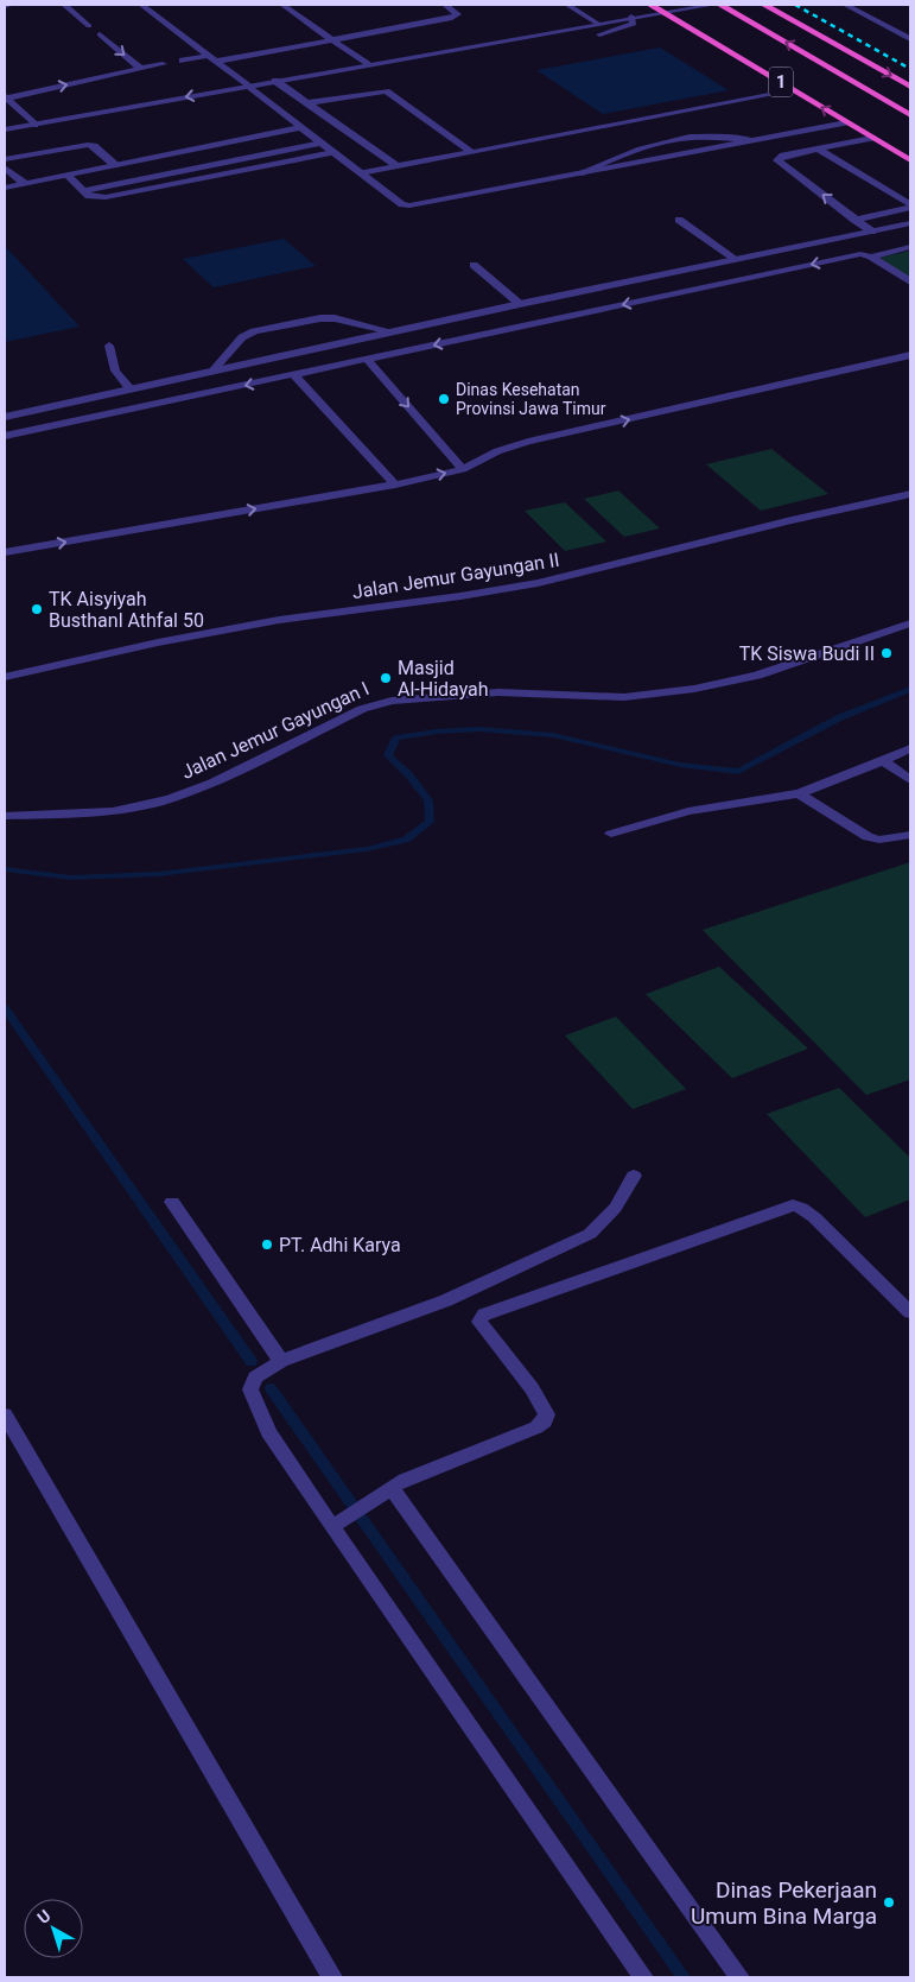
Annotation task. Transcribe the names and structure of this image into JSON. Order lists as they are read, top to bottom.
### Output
{
  "streets": {
    "highway": ["1"],
    "street": ["Jalan Jemur Gayungan II", "Jalan Jemur Gayungan I"]
  },
  "places": [
    "Dinas Kesehatan Provinsi Jawa Timur",
    "TK Aisyiyah Busthanl Athfal 50",
    "TK Siswa Budi II",
    "Masjid Al-Hidayah",
    "PT. Adhi Karya",
    "Dinas Pekerjaan Umum Bina Marga"
  ],
  "north": "top left"
}
